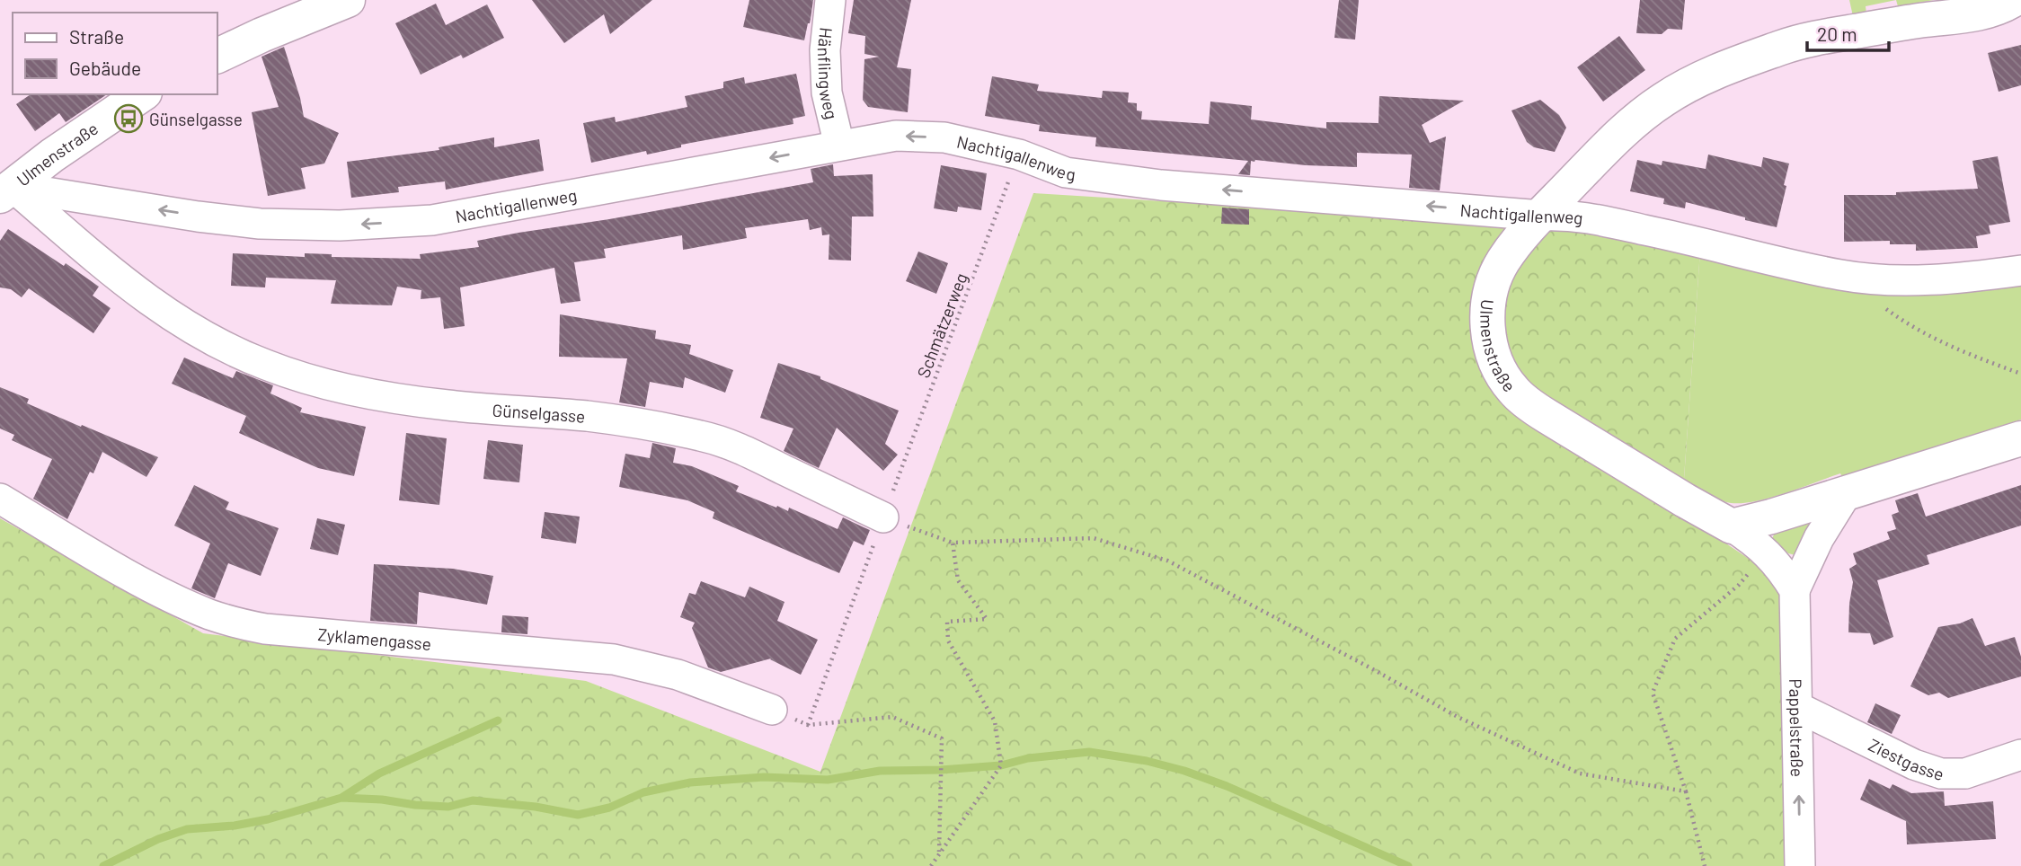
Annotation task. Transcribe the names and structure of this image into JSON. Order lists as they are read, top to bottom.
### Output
{
  "streets": {
    "street": [
      "Hänflingweg",
      "Ulmenstraße",
      "Nachtigallenweg",
      "Günselgasse",
      "Zyklamengasse",
      "Pappelstraße",
      "Ziestgasse"
    ],
    "path": ["Schmätzerweg"]
  },
  "crossings": [
    ["Hänflingweg", "Nachtigallenweg"],
    ["Ulmenstraße", "Nachtigallenweg"],
    ["Ulmenstraße", "Günselgasse"],
    ["Nachtigallenweg", "Schmätzerweg"],
    ["Nachtigallenweg", "Günselgasse"],
    ["Schmätzerweg", "Günselgasse"],
    ["Pappelstraße", "Ziestgasse"]
  ],
  "one_way": ["Nachtigallenweg", "Pappelstraße"],
  "places": {
    "bus stop": ["Günselgasse"]
  },
  "legend": ["Straße", "Gebäude"],
  "scale_bar": "20 m"
}
